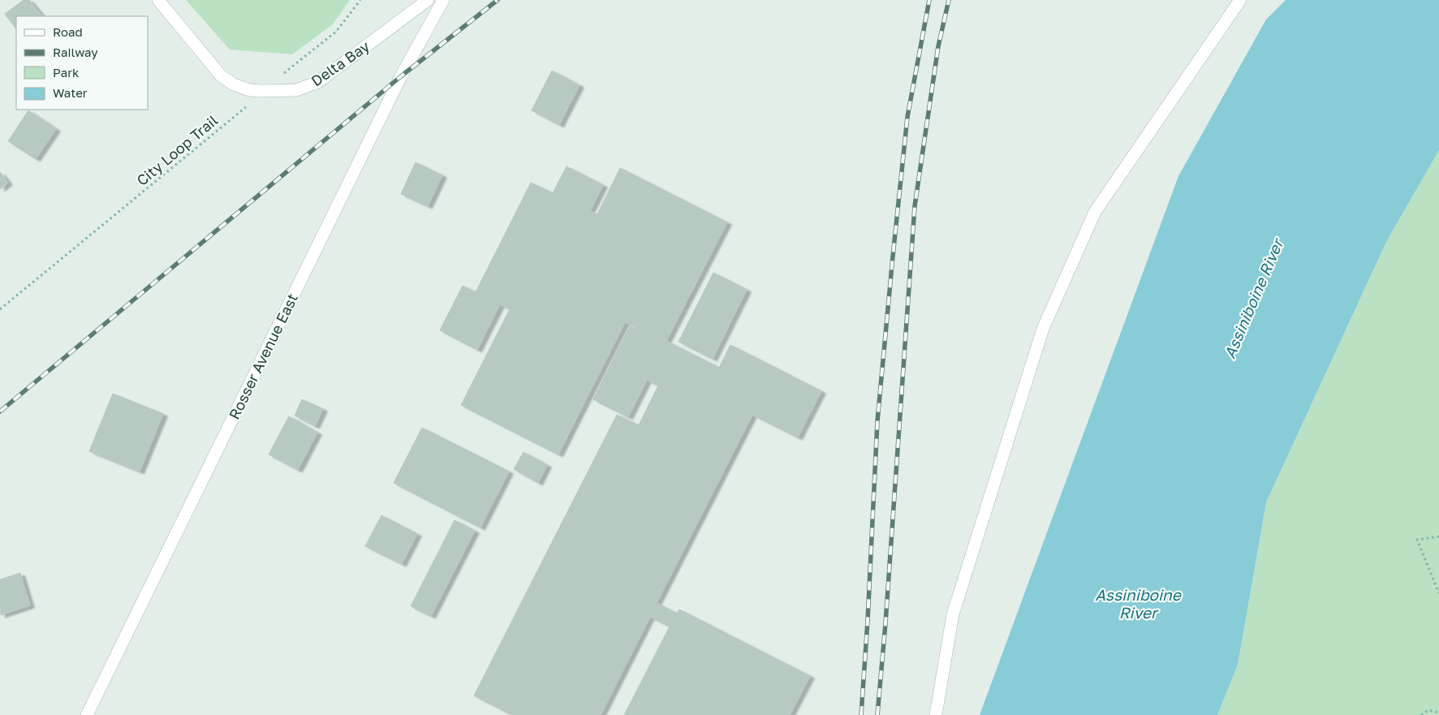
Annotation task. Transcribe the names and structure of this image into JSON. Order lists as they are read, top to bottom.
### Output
{
  "streets": {
    "street": ["Delta Bay", "Rosser Avenue East"],
    "path": ["City Loop Trail"]
  },
  "crossings": [
    ["Delta Bay", "City Loop Trail"]
  ],
  "water": ["Assiniboine River"],
  "legend": [
    "Road",
    "Railway",
    "Park",
    "Water"
  ]
}
